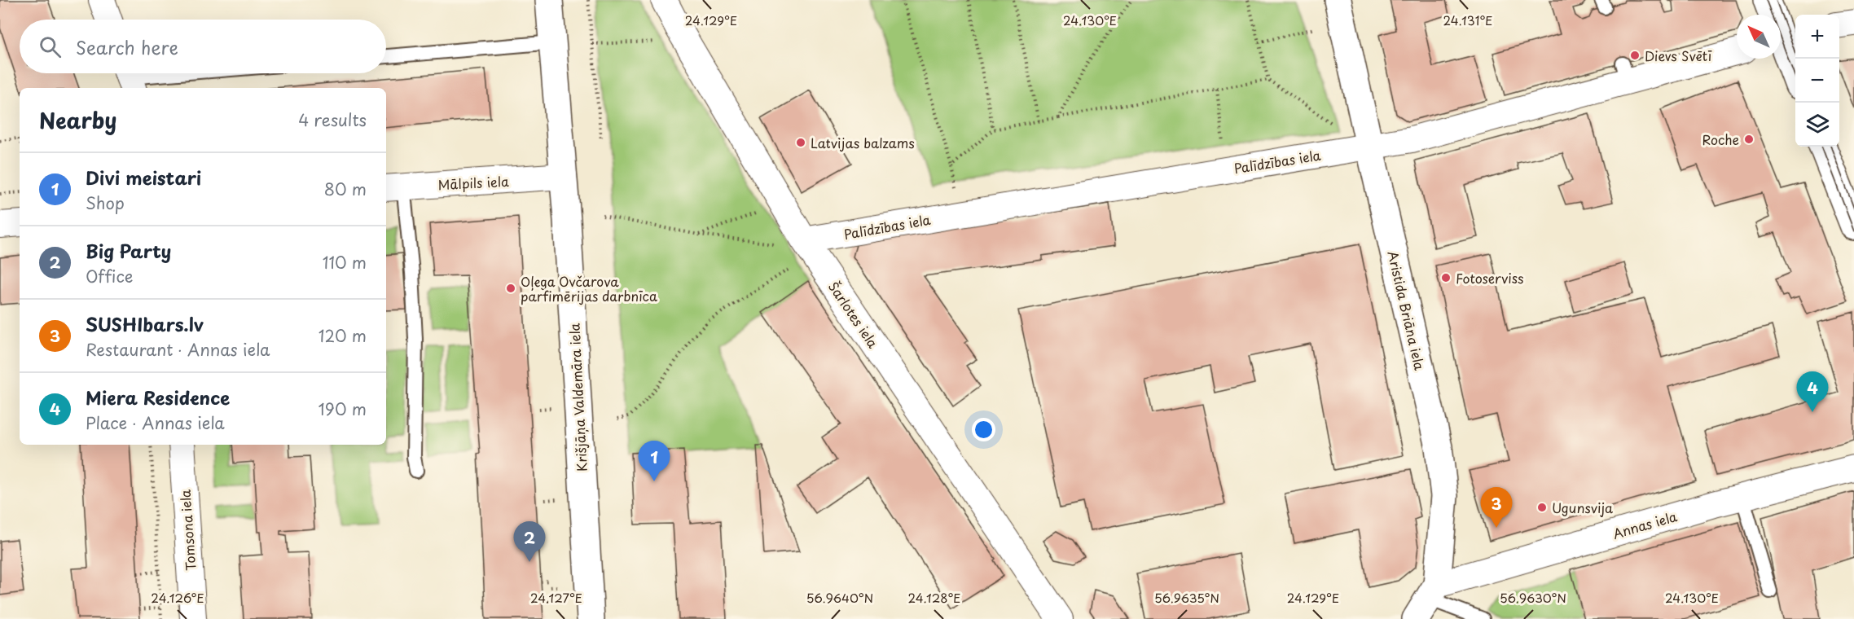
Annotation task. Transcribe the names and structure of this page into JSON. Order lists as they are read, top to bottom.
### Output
{
  "streets": {
    "street": [
      "Palīdzības iela",
      "Mālpils iela",
      "Aristida Briāna iela",
      "Šarlotes iela",
      "Krišjāņa Valdemāra iela",
      "Annas iela",
      "Tomsona iela"
    ]
  },
  "crossings": [
    ["Palīdzības iela", "Aristida Briāna iela"],
    ["Palīdzības iela", "Šarlotes iela"],
    ["Mālpils iela", "Krišjāņa Valdemāra iela"],
    ["Aristida Briāna iela", "Annas iela"]
  ],
  "places": [
    "Dievs Svētī",
    "Roche",
    "Latvijas balzams",
    "Fotoserviss",
    "Oļega Ovčarova parfimērijas darbnīca",
    "Ugunsvija"
  ],
  "north": "top left",
  "page": {
    "map_buttons": ["+", "−"],
    "search": "Search here",
    "heading": ["Nearby", "4 results"],
    "list": [
      {
        "mark": "1",
        "name": "Divi meistari",
        "note": "Shop",
        "value": "80 m"
      },
      {
        "mark": "2",
        "name": "Big Party",
        "note": "Office",
        "value": "110 m"
      },
      {
        "mark": "3",
        "name": "SUSHIbars.lv",
        "note": "Restaurant · Annas iela",
        "value": "120 m"
      },
      {
        "mark": "4",
        "name": "Miera Residence",
        "note": "Place · Annas iela",
        "value": "190 m"
      }
    ],
    "pins": [
      "4",
      "1",
      "3",
      "2"
    ]
  },
  "coordinates": [
    "24.131°E",
    "24.129°E",
    "24.130°E",
    "24.126°E",
    "24.127°E",
    "56.9640°N",
    "24.128°E",
    "56.9635°N",
    "56.9630°N"
  ]
}
